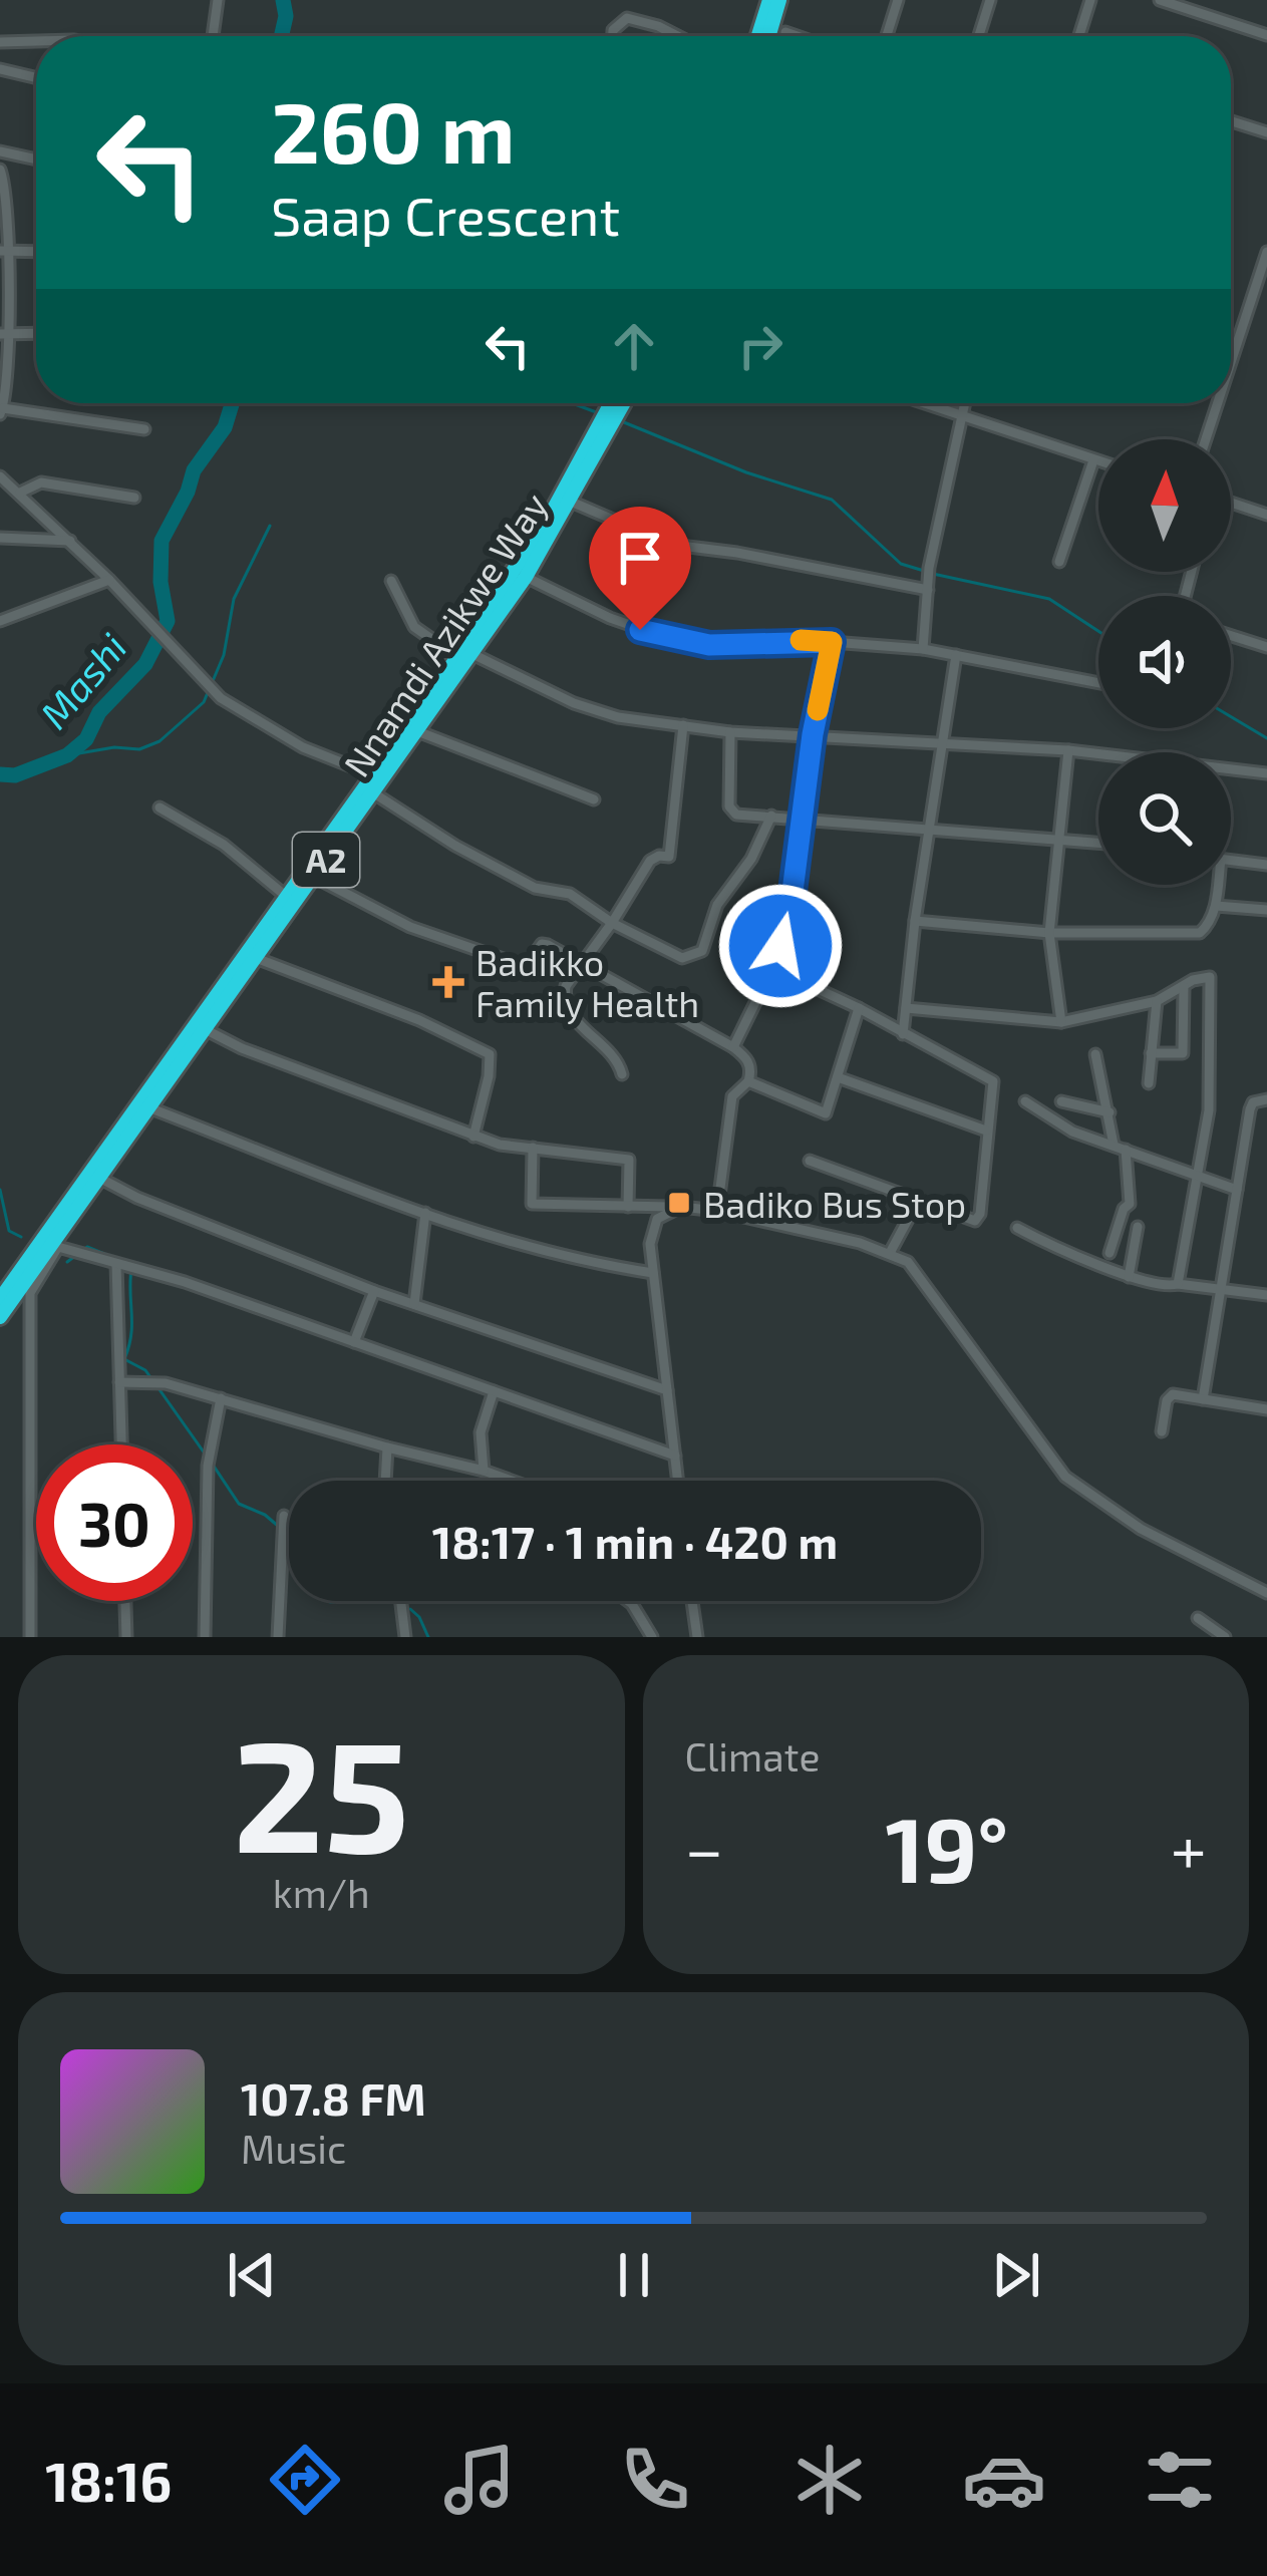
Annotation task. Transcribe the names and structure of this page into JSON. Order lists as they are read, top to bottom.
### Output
{
  "streets": {
    "highway": ["Nnamdi Azikwe Way", "A2"]
  },
  "water": ["Mashi"],
  "places": {
    "health": ["Badikko Family Health"],
    "transit": ["Badiko Bus Stop"]
  },
  "north": "top",
  "page": {
    "turn": ["260 m", "Saap Crescent"],
    "limit": "30",
    "trip": "18:17 · 1 min · 420 m",
    "tile": [
      ["25", "km/h"],
      "Climate"
    ],
    "heat": ["−", "19°", "+"],
    "song": ["107.8 FM", "Music"],
    "tabs": "18:16"
  }
}
